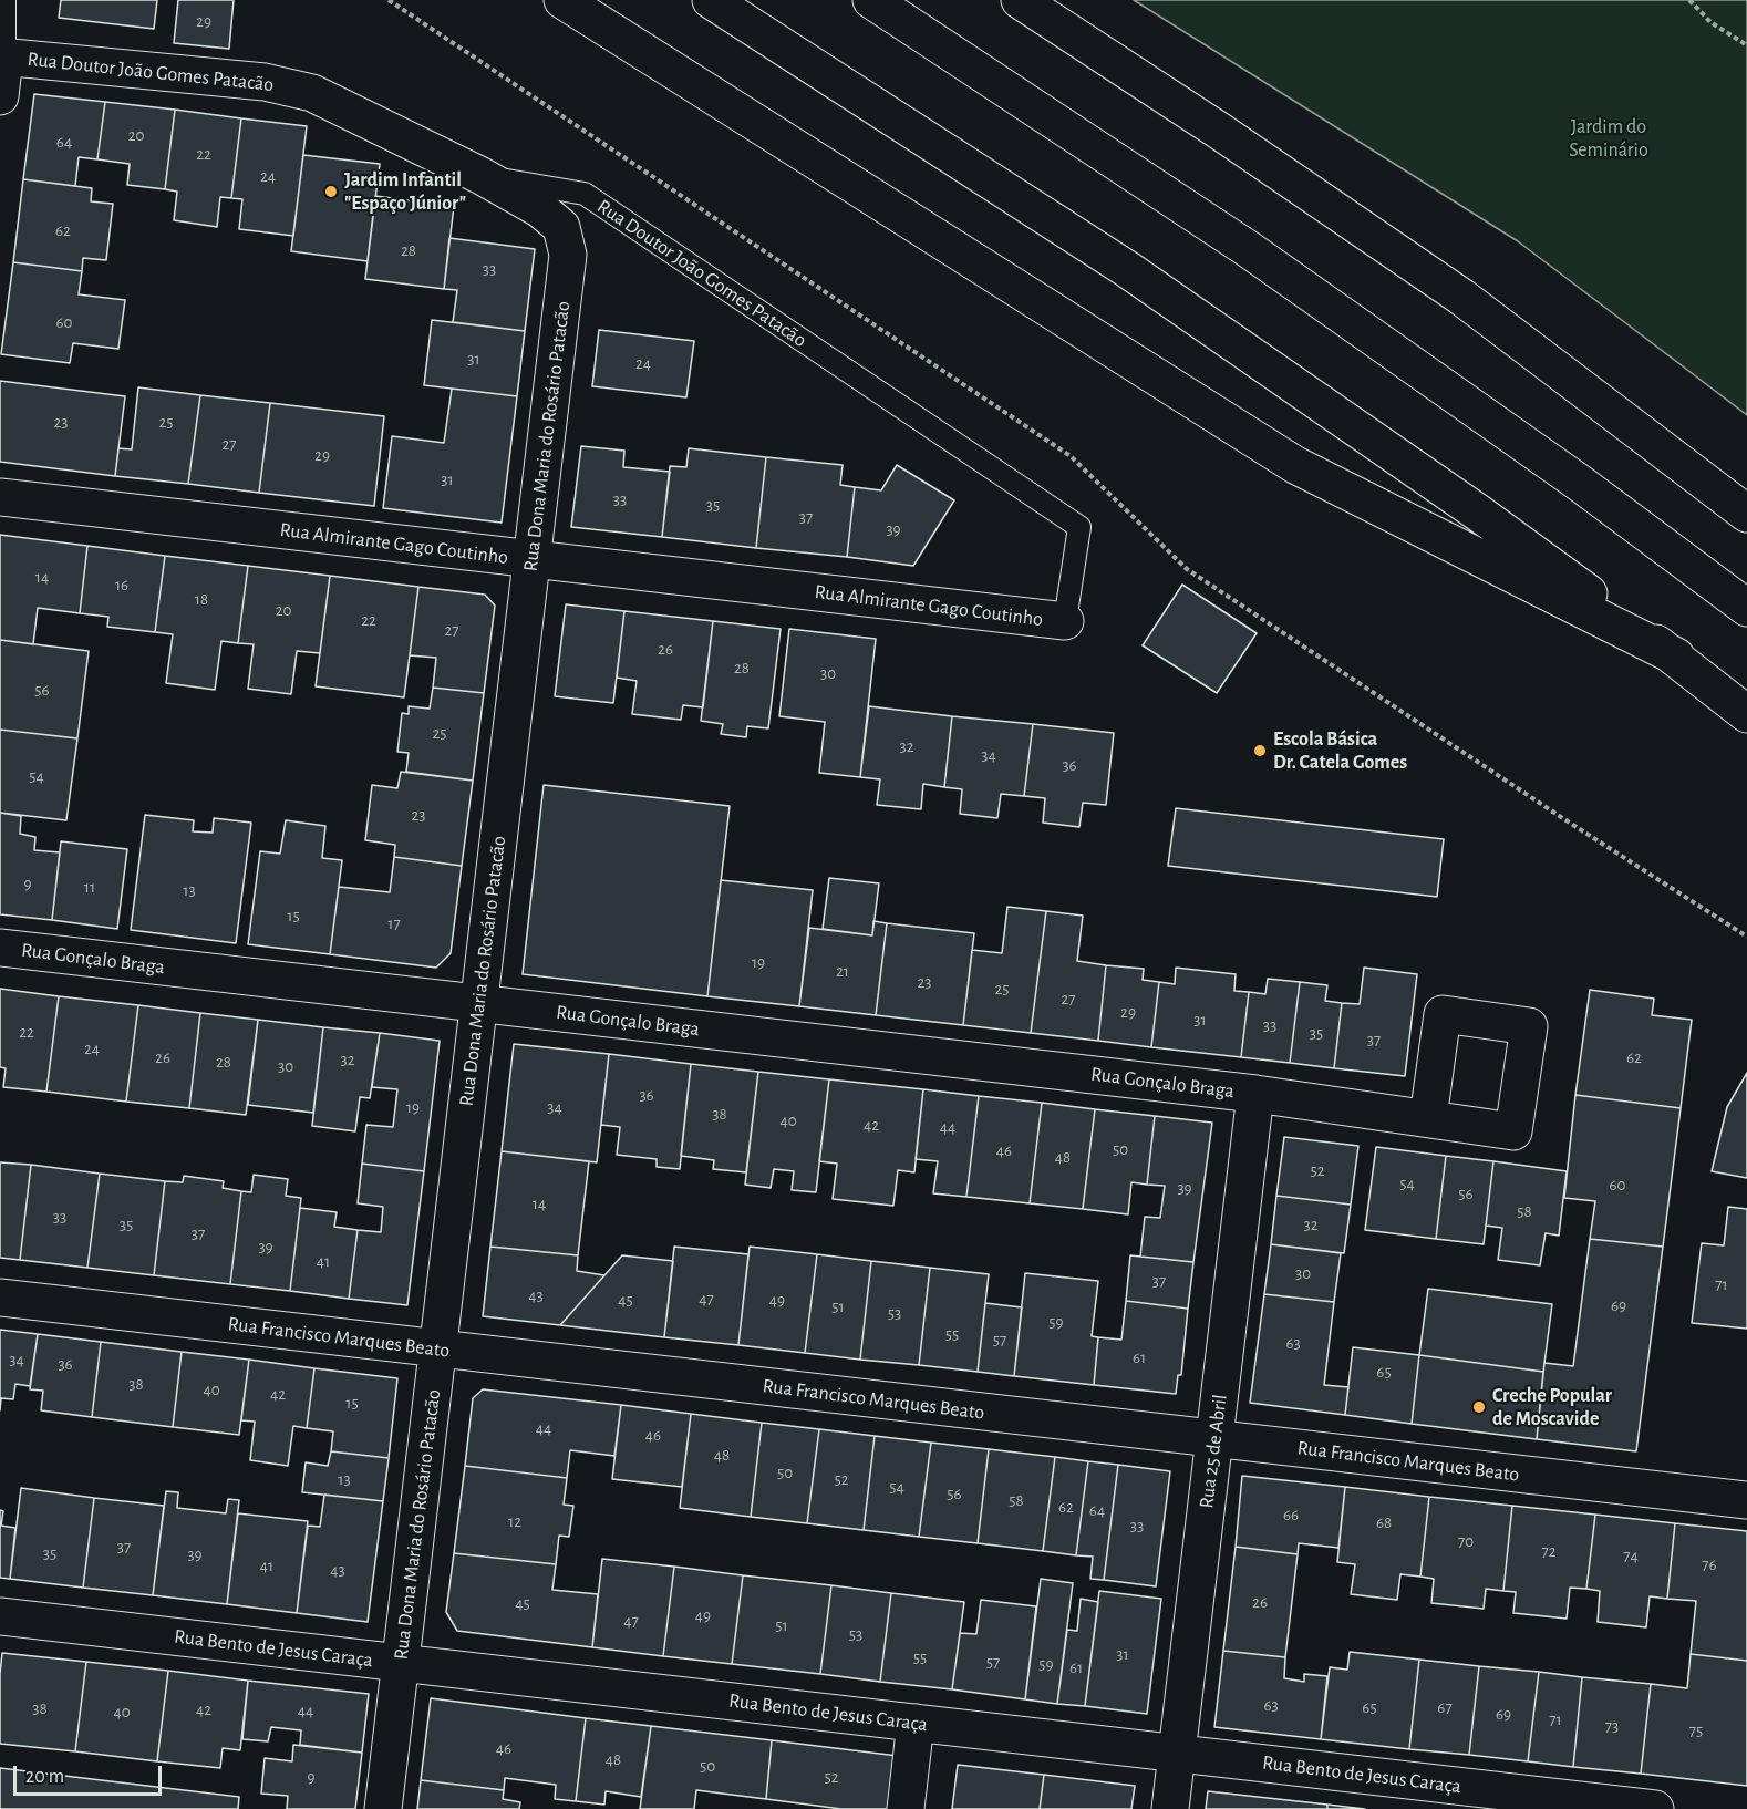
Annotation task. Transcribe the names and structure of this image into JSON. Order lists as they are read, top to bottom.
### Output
{
  "streets": {
    "main road": [
      "Rua Doutor João Gomes Patacão",
      "Rua Dona Maria do Rosário Patacão",
      "Rua Almirante Gago Coutinho",
      "Rua Gonçalo Braga",
      "Rua Francisco Marques Beato",
      "Rua 25 de Abril",
      "Rua Bento de Jesus Caraça"
    ]
  },
  "crossings": [
    ["Rua Doutor João Gomes Patacão", "Rua Dona Maria do Rosário Patacão"],
    ["Rua Doutor João Gomes Patacão", "Rua Almirante Gago Coutinho"],
    ["Rua Dona Maria do Rosário Patacão", "Rua Almirante Gago Coutinho"],
    ["Rua Dona Maria do Rosário Patacão", "Rua Gonçalo Braga"],
    ["Rua Dona Maria do Rosário Patacão", "Rua Francisco Marques Beato"],
    ["Rua Dona Maria do Rosário Patacão", "Rua Bento de Jesus Caraça"],
    ["Rua Gonçalo Braga", "Rua 25 de Abril"],
    ["Rua Francisco Marques Beato", "Rua 25 de Abril"],
    ["Rua 25 de Abril", "Rua Bento de Jesus Caraça"]
  ],
  "parks": ["Jardim do Seminário"],
  "places": ["Jardim Infantil \"Espaço Júnior\"", "Escola Básica Dr. Catela Gomes", "Creche Popular de Moscavide"],
  "house_numbers": [
    "29",
    "20",
    "64",
    "22",
    "24",
    "62",
    "28",
    "33",
    "60",
    "31",
    "24",
    "23",
    "25",
    "27",
    "29",
    "31",
    "33",
    "35",
    "37",
    "39",
    "14",
    "16",
    "18",
    "20",
    "22",
    "27",
    "26",
    "28",
    "30",
    "56",
    "25",
    "32",
    "34",
    "36",
    "54",
    "23",
    "9",
    "11",
    "13",
    "15",
    "17",
    "19",
    "21",
    "23",
    "25",
    "27",
    "29",
    "31",
    "33",
    "22",
    "35",
    "37",
    "24",
    "26",
    "62",
    "32",
    "28",
    "30",
    "36",
    "19",
    "34",
    "38",
    "40",
    "42",
    "44",
    "50",
    "46",
    "48",
    "52",
    "54",
    "60",
    "39",
    "56",
    "14",
    "58",
    "33",
    "35",
    "32",
    "37",
    "39",
    "41",
    "30",
    "37",
    "71",
    "43",
    "47",
    "45",
    "49",
    "69",
    "51",
    "53",
    "59",
    "55",
    "57",
    "63",
    "61",
    "34",
    "36",
    "65",
    "38",
    "40",
    "42",
    "15",
    "44",
    "46",
    "48",
    "50",
    "13",
    "52",
    "54",
    "56",
    "58",
    "62",
    "64",
    "66",
    "12",
    "68",
    "33",
    "70",
    "37",
    "72",
    "35",
    "39",
    "74",
    "76",
    "41",
    "43",
    "26",
    "45",
    "49",
    "47",
    "51",
    "53",
    "31",
    "55",
    "57",
    "59",
    "61",
    "63",
    "65",
    "67",
    "38",
    "42",
    "44",
    "40",
    "69",
    "71",
    "73",
    "75",
    "46",
    "48",
    "50",
    "9",
    "52"
  ],
  "scale_bar": "20 m"
}
